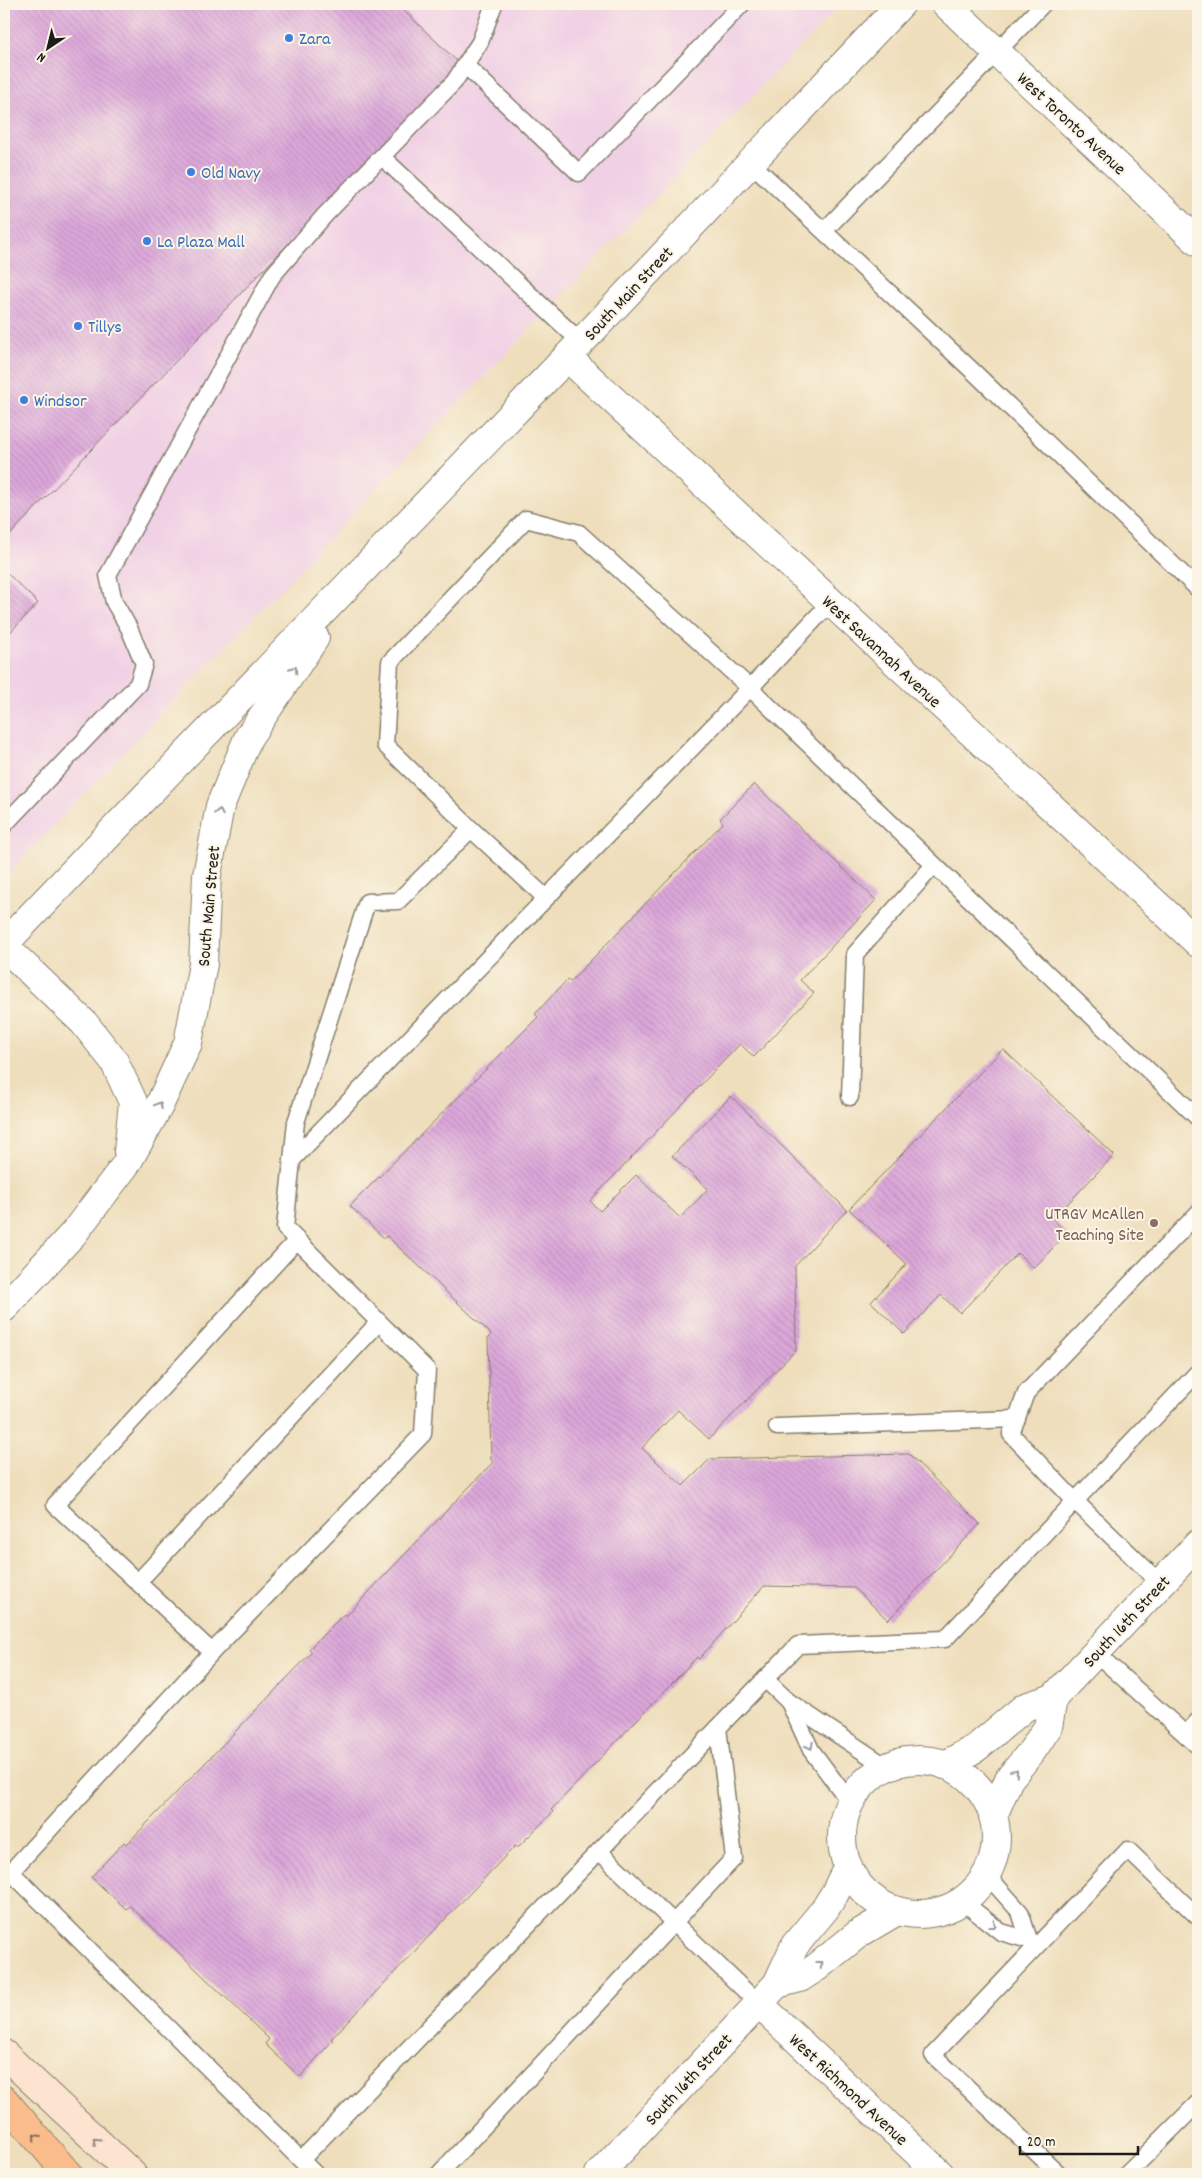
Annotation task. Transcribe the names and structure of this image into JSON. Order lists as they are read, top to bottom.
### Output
{
  "streets": {
    "street": [
      "West Toronto Avenue",
      "South Main Street",
      "West Savannah Avenue",
      "South 16th Street",
      "West Richmond Avenue"
    ]
  },
  "crossings": [
    ["South Main Street", "West Savannah Avenue"],
    ["South 16th Street", "West Richmond Avenue"]
  ],
  "places": [
    "Zara",
    "Old Navy",
    "La Plaza Mall",
    "Tillys",
    "Windsor",
    "UTRGV McAllen Teaching Site"
  ],
  "scale_bar": "20 m",
  "north": "bottom left"
}
